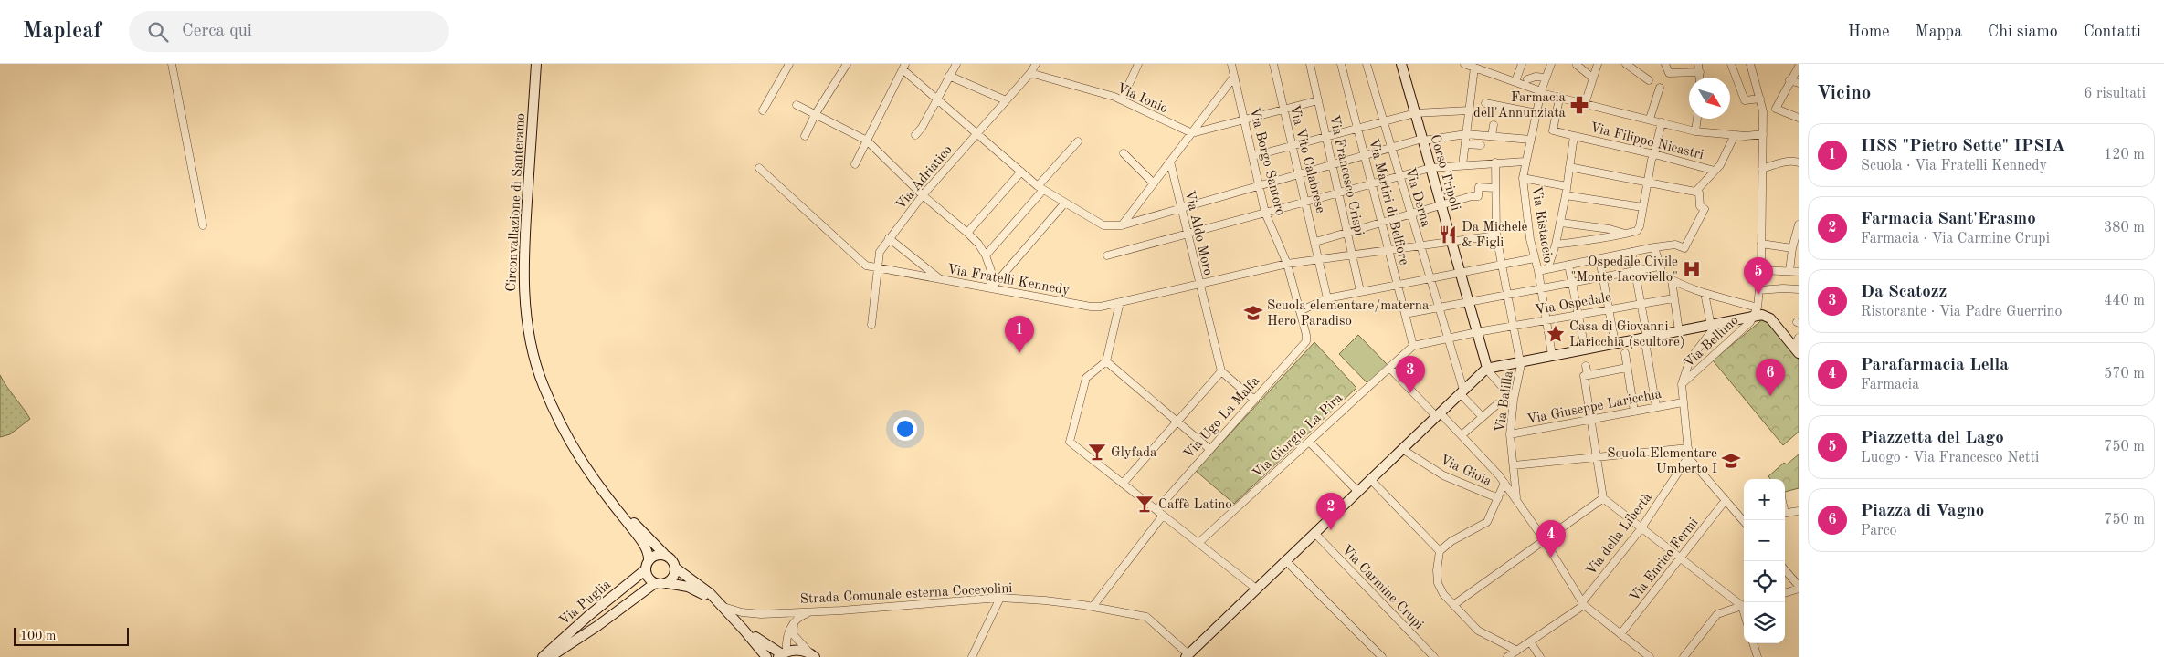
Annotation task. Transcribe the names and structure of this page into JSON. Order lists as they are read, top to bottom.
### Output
{
  "streets": {
    "main road": ["Corso Tripoli", "Circonvallazione di Santeramo", "Via Puglia"],
    "street": [
      "Via Ionio",
      "Via Filippo Nicastri",
      "Via Vito Calabrese",
      "Via Borgo Santoro",
      "Via Francesco Crispi",
      "Via Adriatico",
      "Via Derna",
      "Via Martiri di Belfiore",
      "Via Ristaccio",
      "Via Aldo Moro",
      "Via Fratelli Kennedy",
      "Via Ospedale",
      "Via Belluno",
      "Via Balilla",
      "Via Giuseppe Laricchia",
      "Via Ugo La Malfa",
      "Via Giorgio La Pira",
      "Via Gioia",
      "Via della Libertà",
      "Via Enrico Fermi",
      "Via Carmine Crupi",
      "Strada Comunale esterna Cocevolini"
    ]
  },
  "crossings": [
    ["Via Ionio", "Via Adriatico"],
    ["Via Vito Calabrese", "Via Fratelli Kennedy"],
    ["Via Borgo Santoro", "Via Fratelli Kennedy"],
    ["Via Borgo Santoro", "Via Ugo La Malfa"],
    ["Corso Tripoli", "Via Fratelli Kennedy"],
    ["Corso Tripoli", "Via Ospedale"],
    ["Via Francesco Crispi", "Via Fratelli Kennedy"],
    ["Via Adriatico", "Via Fratelli Kennedy"],
    ["Via Derna", "Via Fratelli Kennedy"],
    ["Via Derna", "Via Ospedale"],
    ["Via Martiri di Belfiore", "Via Fratelli Kennedy"],
    ["Via Martiri di Belfiore", "Via Ospedale"],
    ["Via Martiri di Belfiore", "Via Giorgio La Pira"],
    ["Via Ristaccio", "Via Ospedale"],
    ["Via Aldo Moro", "Via Fratelli Kennedy"],
    ["Via Ospedale", "Via Giorgio La Pira"],
    ["Via Balilla", "Via Giuseppe Laricchia"]
  ],
  "places": {
    "pharmacy": ["Farmacia dell'Annunziata"],
    "restaurant": ["Da Michele & Figli"],
    "hospital": ["Ospedale Civile \"Monte Iacoviello\""],
    "school or university": ["Scuola elementare/materna Hero Paradiso", "Scuola Elementare Umberto I"],
    "place": ["Casa di Giovanni Laricchia (scultore)"],
    "bar": ["Glyfada", "Caffè Latino"]
  },
  "scale_bar": "100 m",
  "north": "bottom right",
  "page": {
    "header": "Mapleaf",
    "search": "Cerca qui",
    "nav": [
      "Home",
      "Mappa",
      "Chi siamo",
      "Contatti"
    ],
    "heading": ["Vicino", "6 risultati"],
    "list": [
      {
        "mark": "1",
        "name": "IISS \"Pietro Sette\" IPSIA",
        "note": "Scuola · Via Fratelli Kennedy",
        "value": "120 m"
      },
      {
        "mark": "2",
        "name": "Farmacia Sant'Erasmo",
        "note": "Farmacia · Via Carmine Crupi",
        "value": "380 m"
      },
      {
        "mark": "3",
        "name": "Da Scatozz",
        "note": "Ristorante · Via Padre Guerrino",
        "value": "440 m"
      },
      {
        "mark": "4",
        "name": "Parafarmacia Lella",
        "note": "Farmacia",
        "value": "570 m"
      },
      {
        "mark": "5",
        "name": "Piazzetta del Lago",
        "note": "Luogo · Via Francesco Netti",
        "value": "750 m"
      },
      {
        "mark": "6",
        "name": "Piazza di Vagno",
        "note": "Parco",
        "value": "750 m"
      }
    ],
    "pins": [
      "5",
      "1",
      "3",
      "6",
      "2",
      "4"
    ],
    "map_buttons": ["+", "−"],
    "scale": "100 m"
  }
}
